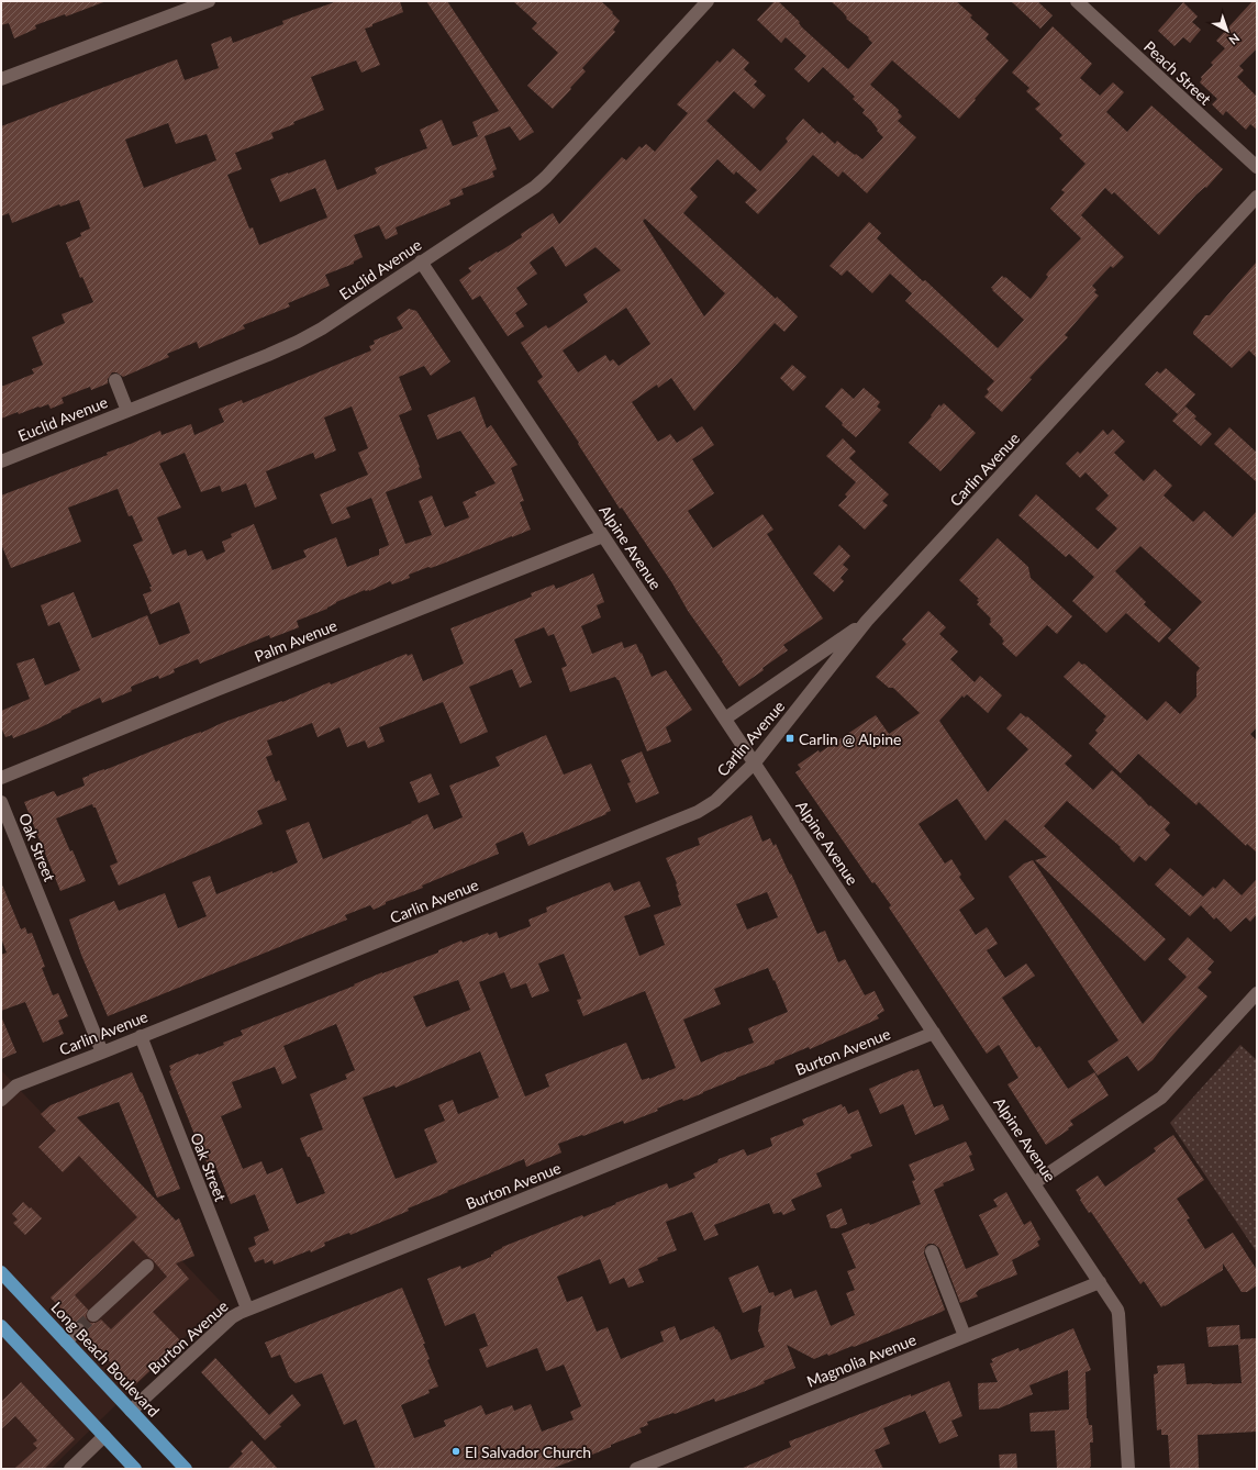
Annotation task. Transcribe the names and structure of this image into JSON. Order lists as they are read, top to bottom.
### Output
{
  "streets": {
    "main road": ["Long Beach Boulevard"],
    "street": [
      "Peach Street",
      "Euclid Avenue",
      "Carlin Avenue",
      "Alpine Avenue",
      "Palm Avenue",
      "Oak Street",
      "Burton Avenue",
      "Magnolia Avenue"
    ]
  },
  "crossings": [
    ["Euclid Avenue", "Alpine Avenue"],
    ["Carlin Avenue", "Alpine Avenue"],
    ["Carlin Avenue", "Oak Street"],
    ["Alpine Avenue", "Palm Avenue"],
    ["Alpine Avenue", "Burton Avenue"],
    ["Alpine Avenue", "Magnolia Avenue"],
    ["Oak Street", "Burton Avenue"],
    ["Burton Avenue", "Long Beach Boulevard"]
  ],
  "places": {
    "transit": ["Carlin @ Alpine"],
    "other": ["El Salvador Church"]
  },
  "north": "bottom right"
}
